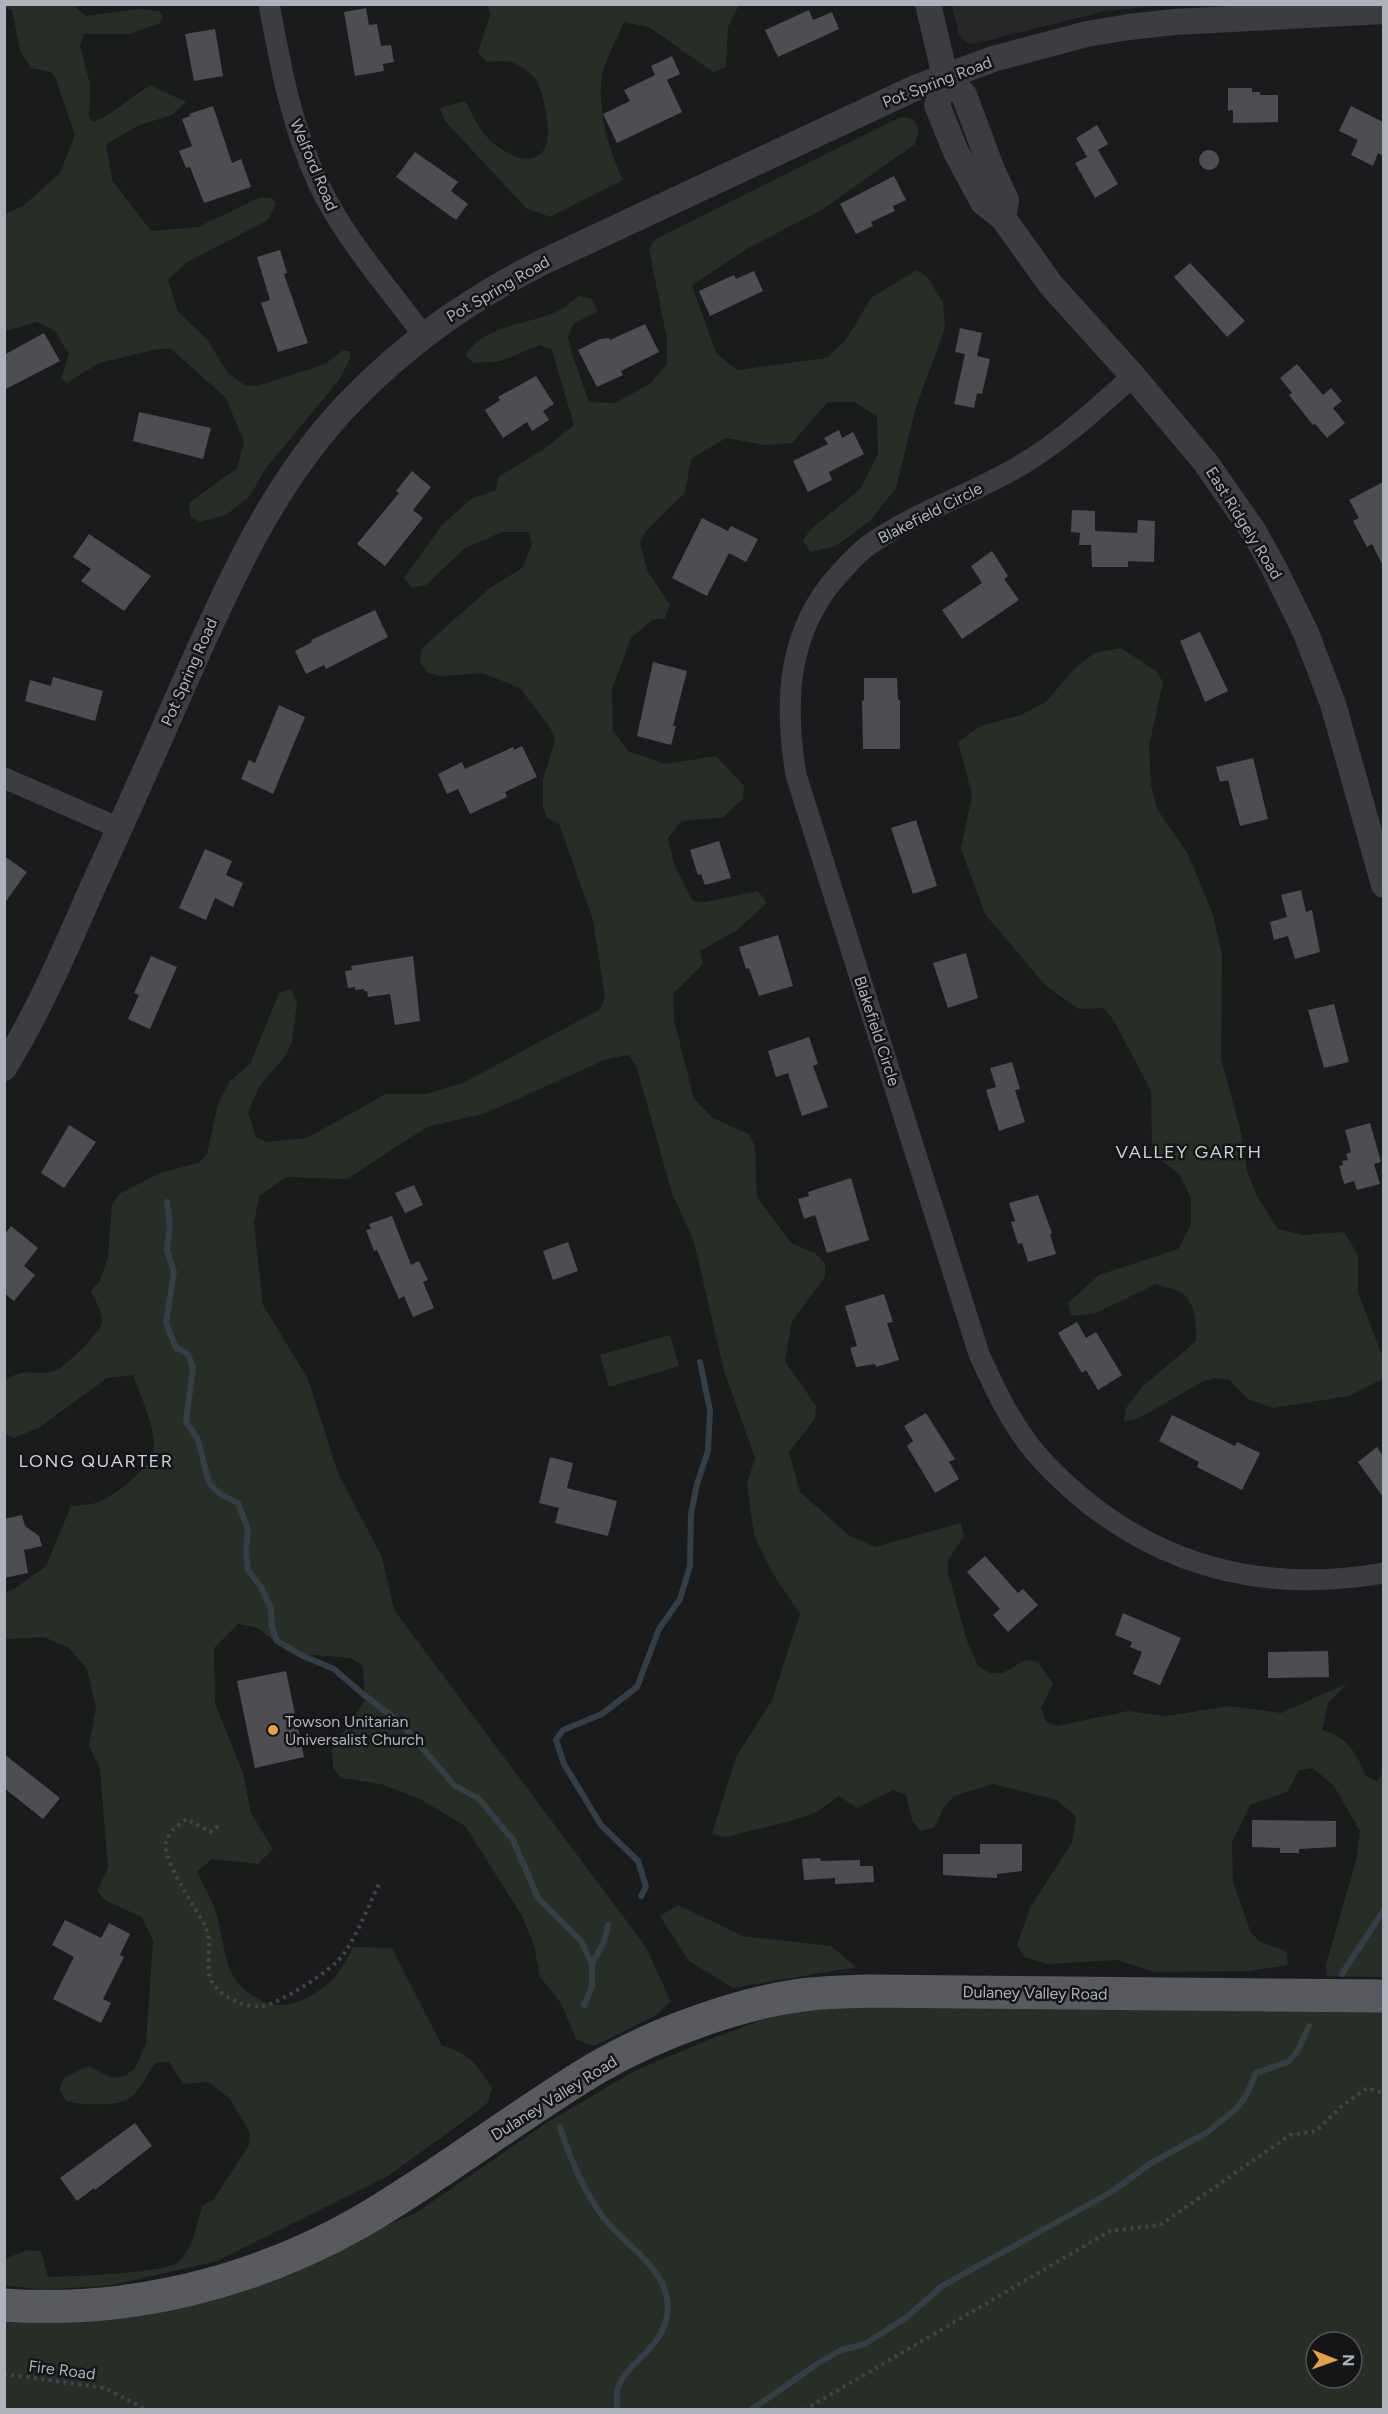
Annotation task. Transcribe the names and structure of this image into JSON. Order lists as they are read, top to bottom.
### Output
{
  "streets": {
    "main road": ["Dulaney Valley Road"],
    "street": [
      "Pot Spring Road",
      "Welford Road",
      "Blakefield Circle",
      "East Ridgely Road"
    ],
    "path": ["Fire Road"]
  },
  "crossings": [
    ["Pot Spring Road", "Welford Road"],
    ["Pot Spring Road", "East Ridgely Road"],
    ["Blakefield Circle", "East Ridgely Road"]
  ],
  "districts": ["VALLEY GARTH", "LONG QUARTER"],
  "places": ["Towson Unitarian Universalist Church"],
  "north": "right"
}
